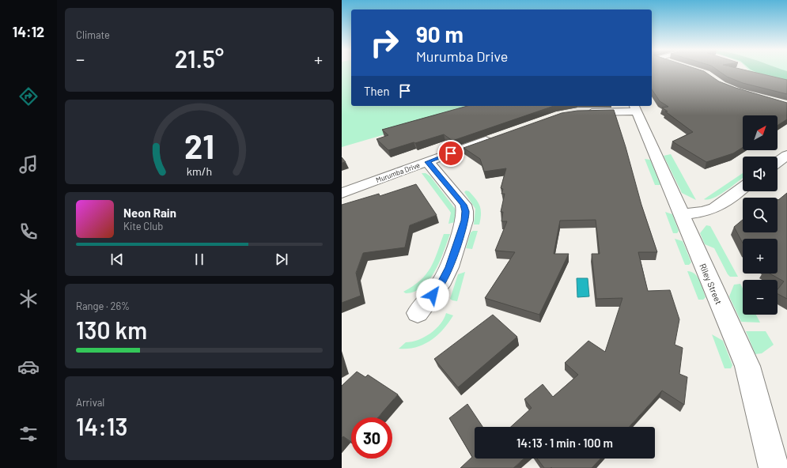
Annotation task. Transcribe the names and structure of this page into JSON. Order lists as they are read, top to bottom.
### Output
{
  "streets": {
    "street": ["Murumba Drive", "Riley Street"]
  },
  "north": "top right",
  "page": {
    "tabs": "14:12",
    "tile": [
      "Climate",
      ["Range · 26%", "130 km"],
      ["Arrival", "14:13"]
    ],
    "turn": ["90 m", "Murumba Drive"],
    "heat": ["−", "21.5°", "+"],
    "then": "Then",
    "map_buttons": ["+", "−"],
    "song": ["Neon Rain", "Kite Club"],
    "limit": "30",
    "trip": "14:13 · 1 min · 100 m",
    "gauge": ["21", "km/h"]
  }
}
